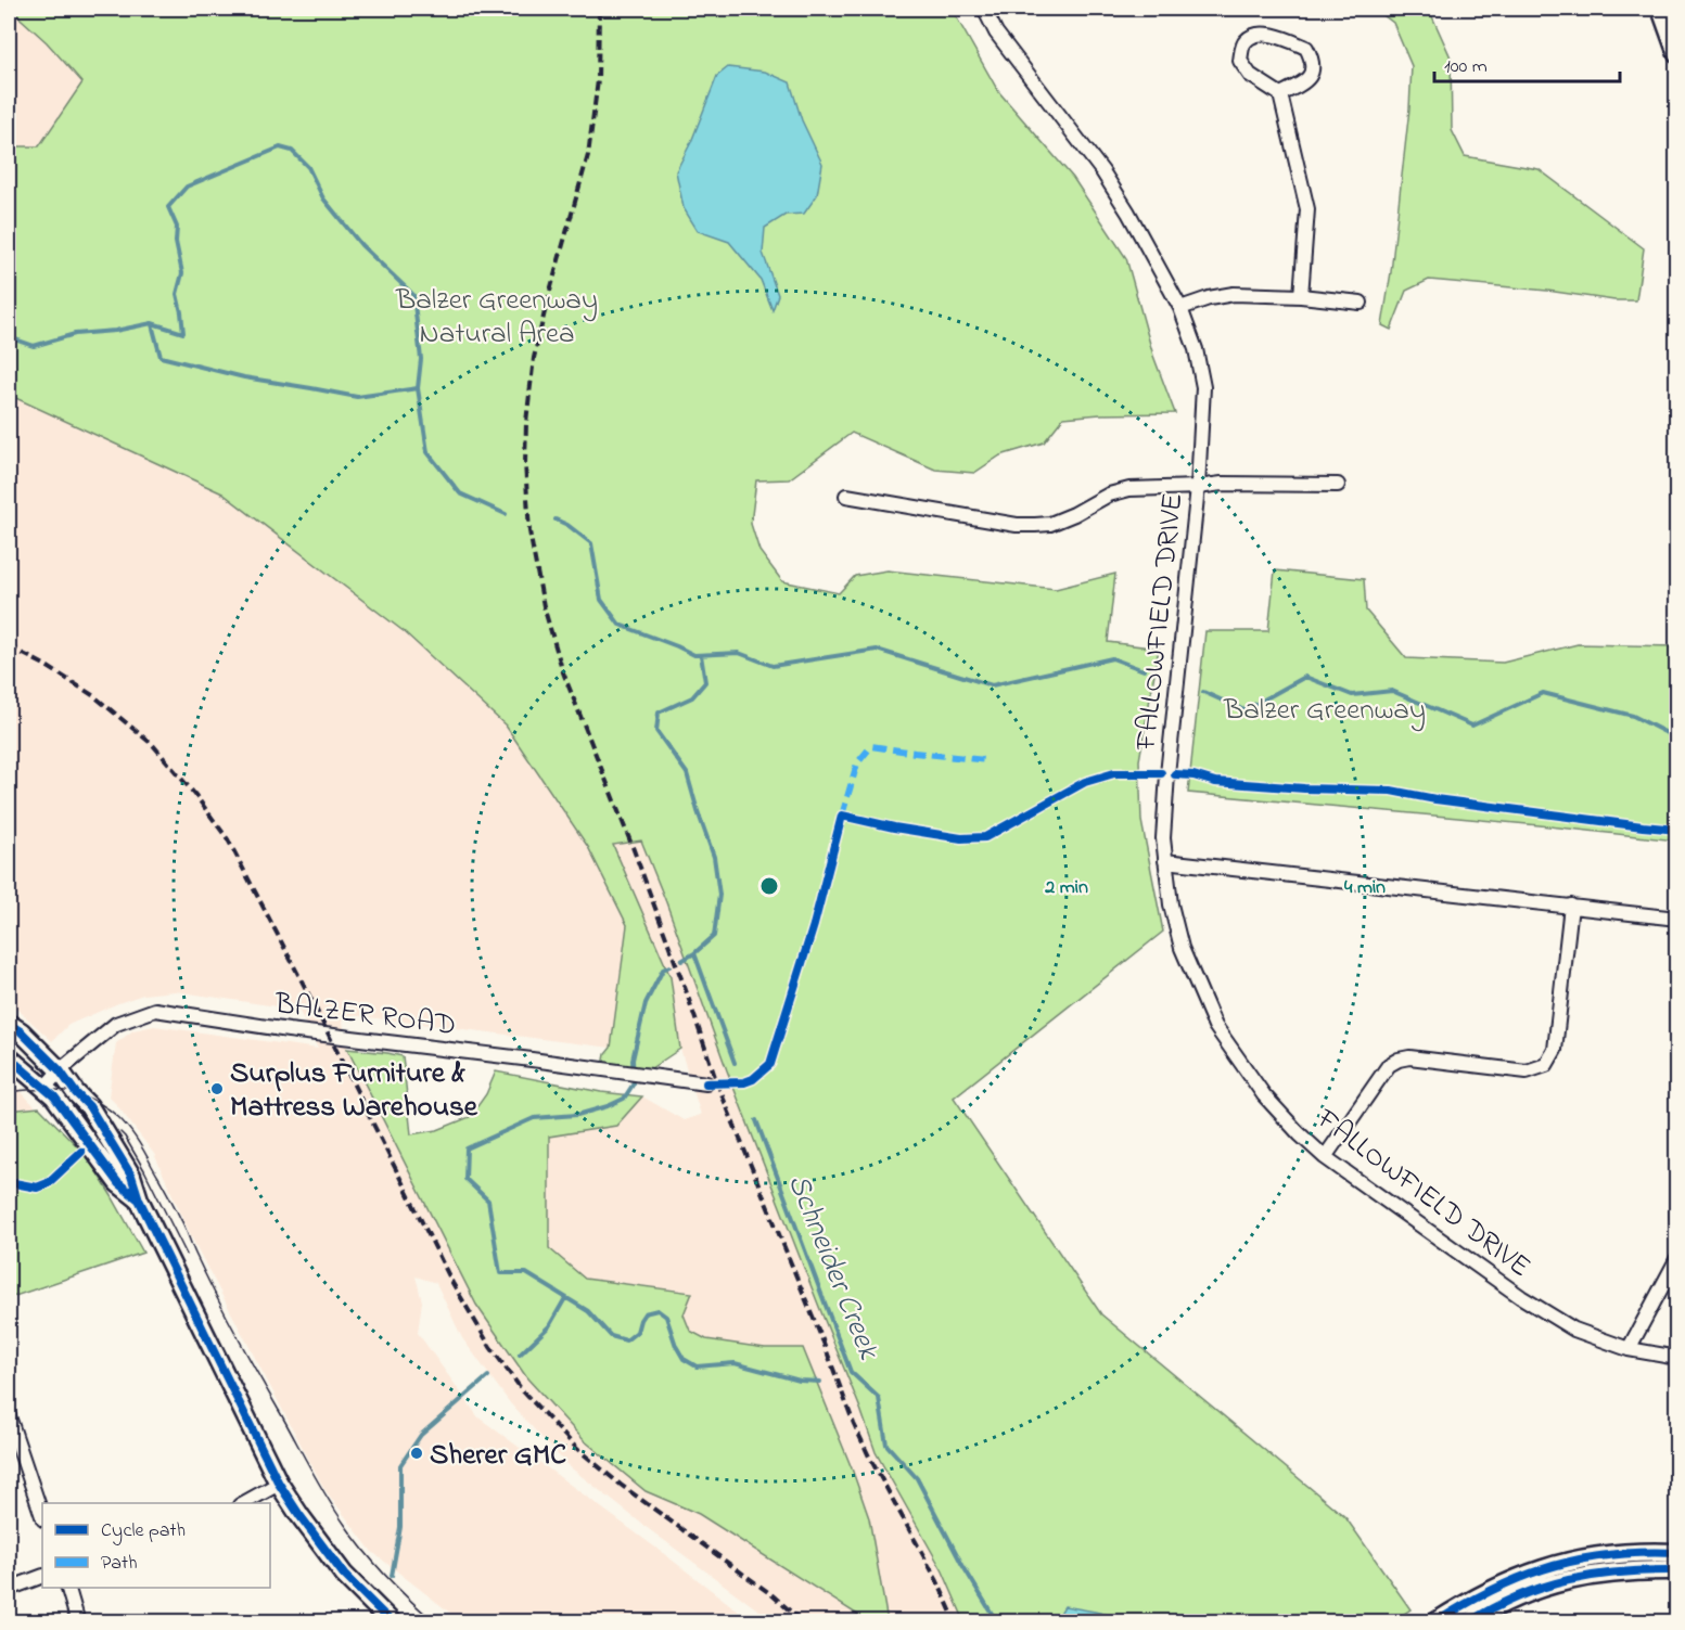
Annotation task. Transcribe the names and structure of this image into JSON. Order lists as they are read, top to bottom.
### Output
{
  "streets": {
    "street": ["FALLOWFIELD DRIVE", "BALZER ROAD"]
  },
  "water": ["Schneider Creek"],
  "parks": ["Balzer Greenway Natural Area", "Balzer Greenway"],
  "places": ["Surplus Furniture & Mattress Warehouse", "Sherer GMC"],
  "legend": ["Cycle path", "Path"],
  "scale_bar": "100 m",
  "rings": ["2 min", "4 min"]
}
